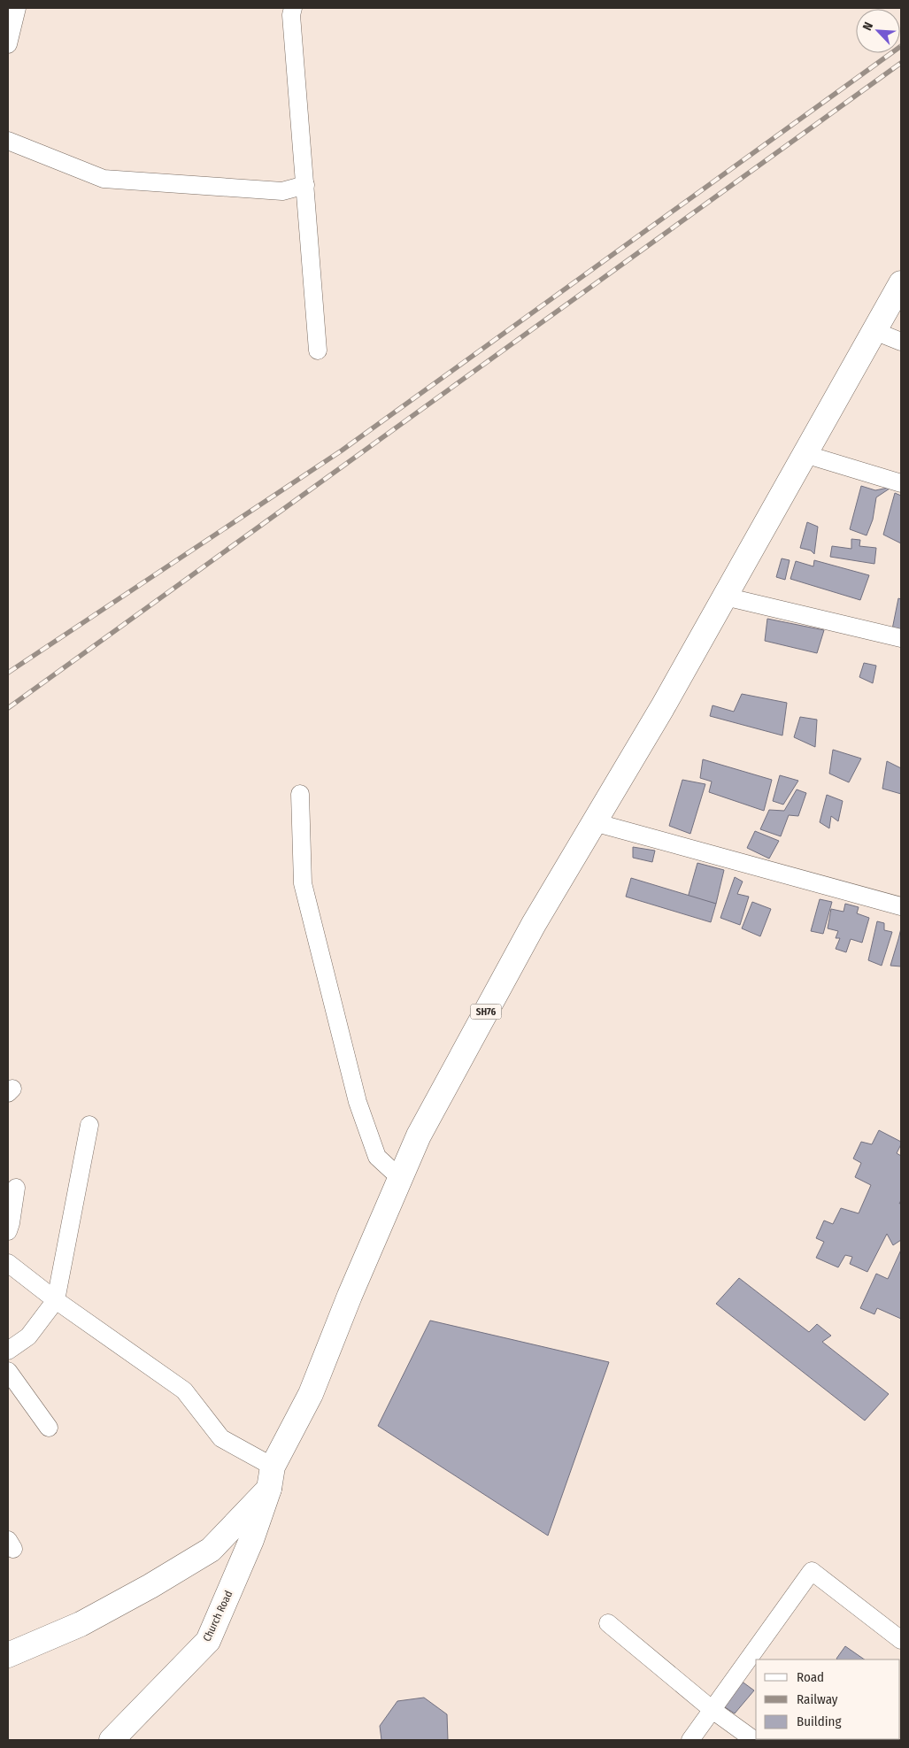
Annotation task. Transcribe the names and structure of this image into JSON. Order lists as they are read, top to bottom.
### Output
{
  "streets": {
    "main road": ["SH76", "Church Road"]
  },
  "crossings": [
    ["SH76", "Church Road"]
  ],
  "legend": ["Road", "Railway", "Building"],
  "north": "top left"
}
